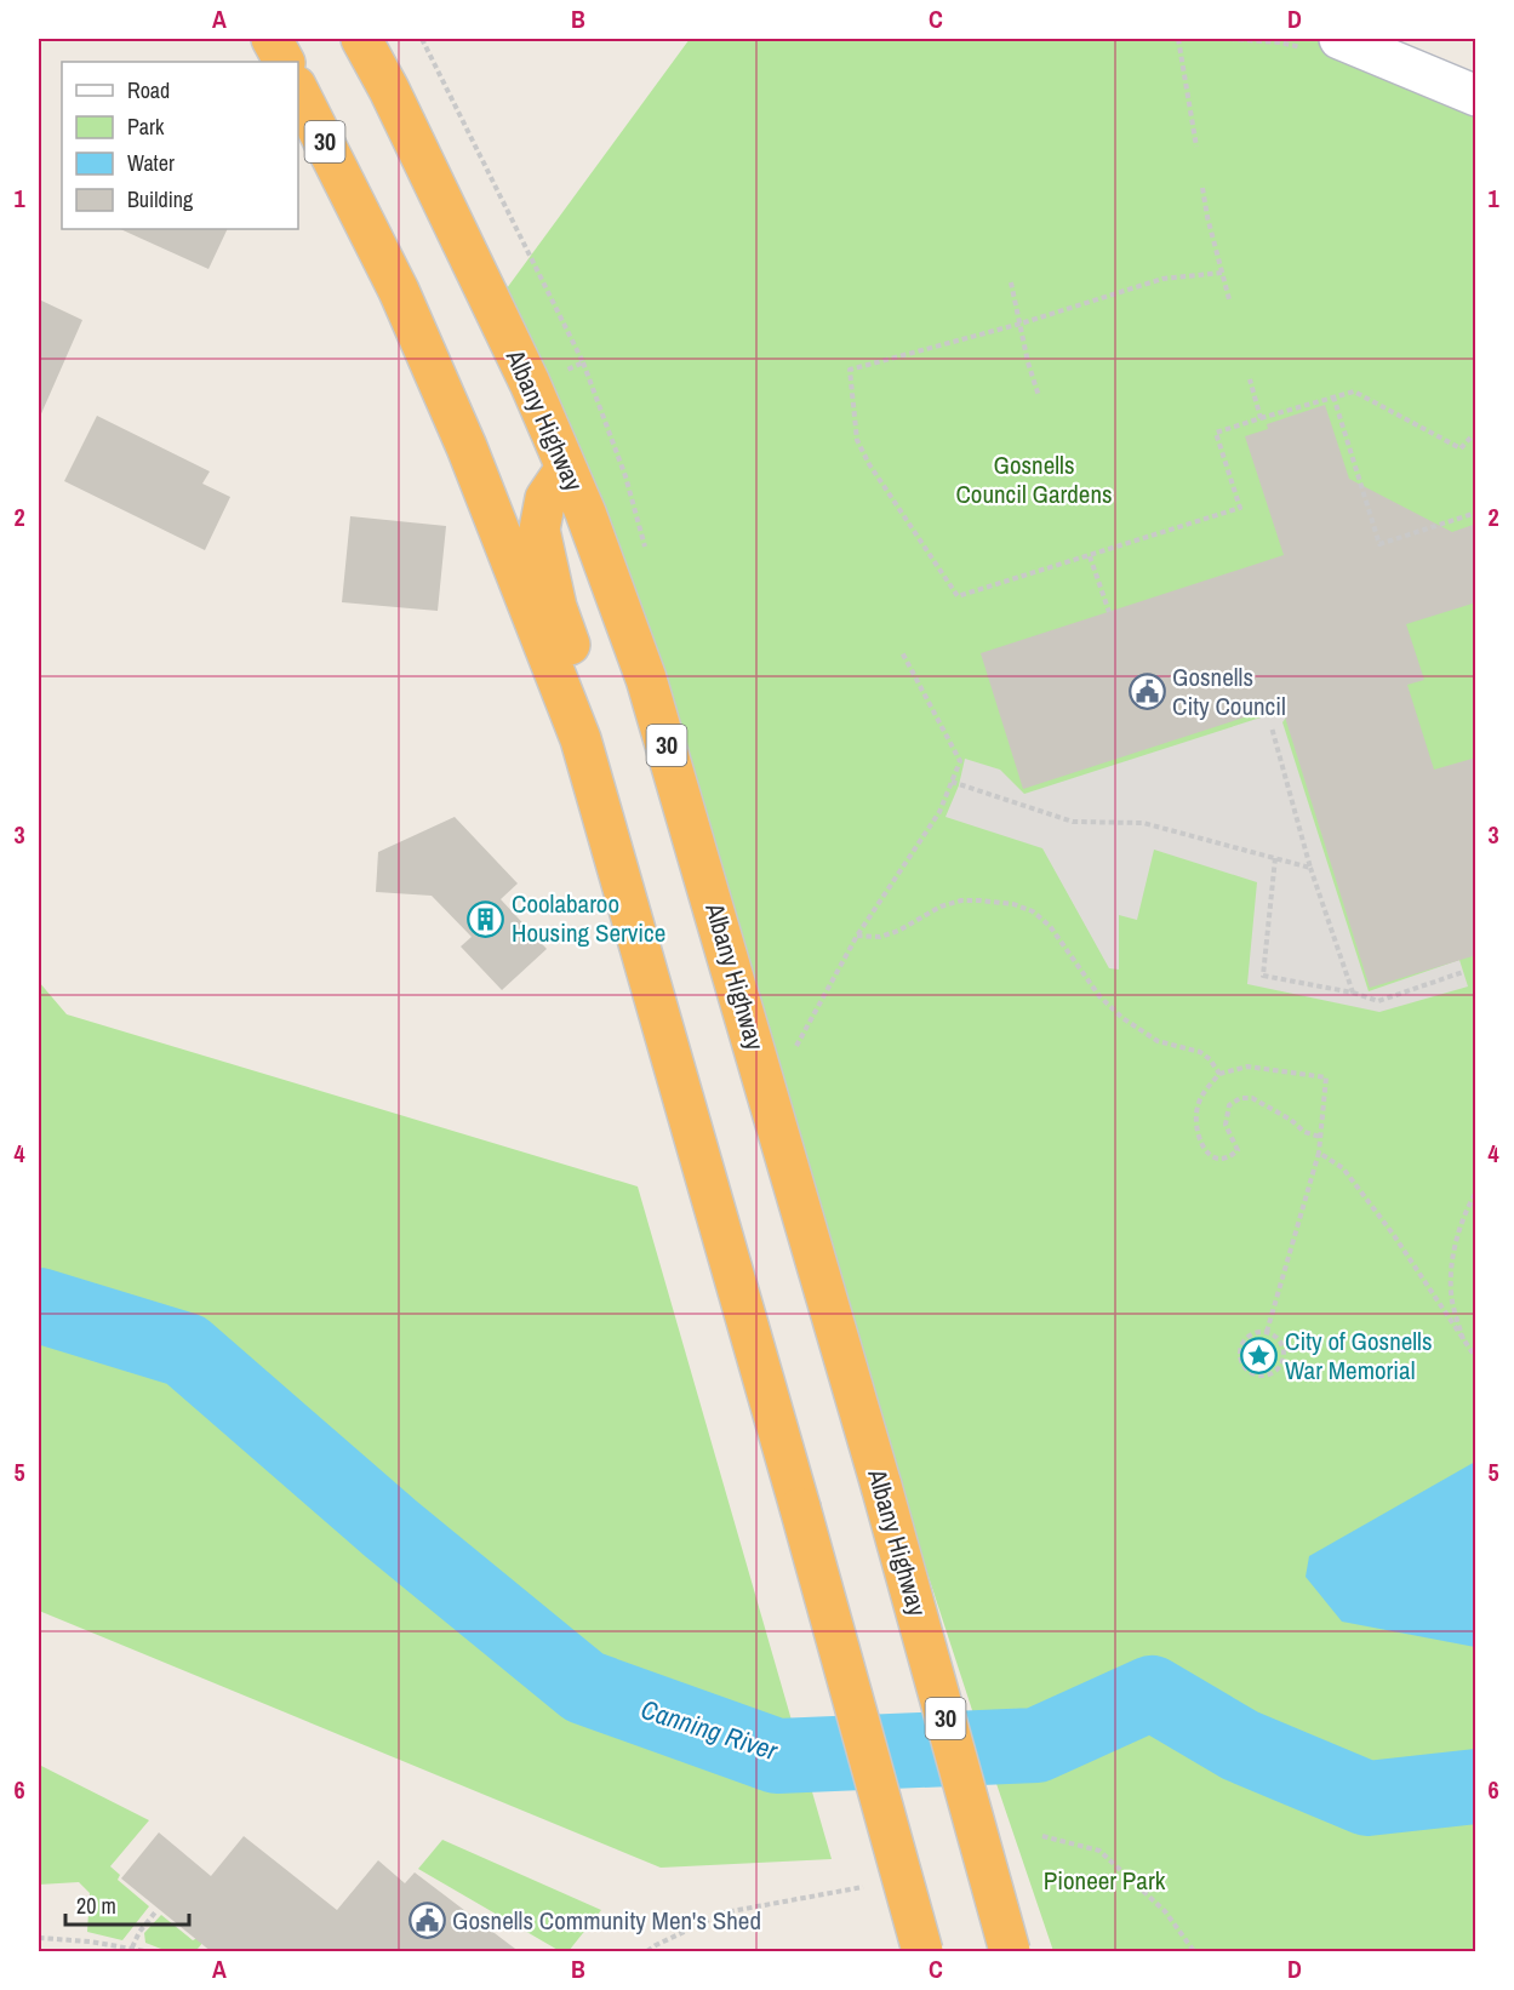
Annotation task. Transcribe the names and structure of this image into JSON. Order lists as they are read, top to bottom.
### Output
{
  "streets": {
    "highway": ["30", "Albany Highway"]
  },
  "water": ["Canning River"],
  "parks": ["Gosnells Council Gardens", "Pioneer Park"],
  "places": {
    "public building": ["Gosnells City Council", "Gosnells Community Men's Shed"],
    "building": ["Coolabaroo Housing Service"],
    "place": ["City of Gosnells War Memorial"]
  },
  "legend": [
    "Road",
    "Park",
    "Water",
    "Building"
  ],
  "scale_bar": "20 m",
  "grid": {
    "columns": [
      "A",
      "B",
      "C",
      "D"
    ],
    "rows": [
      "1",
      "2",
      "3",
      "4",
      "5",
      "6"
    ]
  }
}
